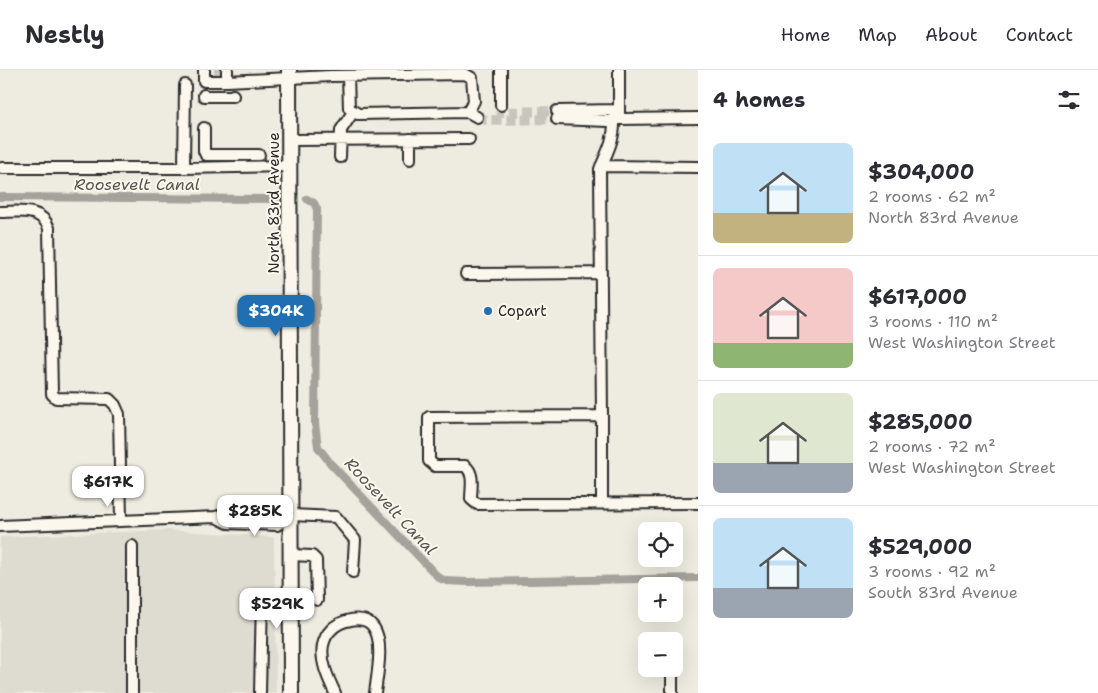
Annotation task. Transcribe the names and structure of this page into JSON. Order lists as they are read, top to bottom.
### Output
{
  "streets": {
    "main road": ["North 83rd Avenue"]
  },
  "water": ["Roosevelt Canal"],
  "places": ["Copart"],
  "page": {
    "header": "Nestly",
    "nav": [
      "Home",
      "Map",
      "About",
      "Contact"
    ],
    "heading": "4 homes",
    "list": [
      {
        "name": "$304,000",
        "note": "2 rooms · 62 m² · North 83rd Avenue"
      },
      {
        "name": "$617,000",
        "note": "3 rooms · 110 m² · West Washington Street"
      },
      {
        "name": "$285,000",
        "note": "2 rooms · 72 m² · West Washington Street"
      },
      {
        "name": "$529,000",
        "note": "3 rooms · 92 m² · South 83rd Avenue"
      }
    ],
    "price": [
      "$304K",
      "$617K",
      "$285K",
      "$529K"
    ],
    "map_buttons": ["+", "−"]
  }
}
